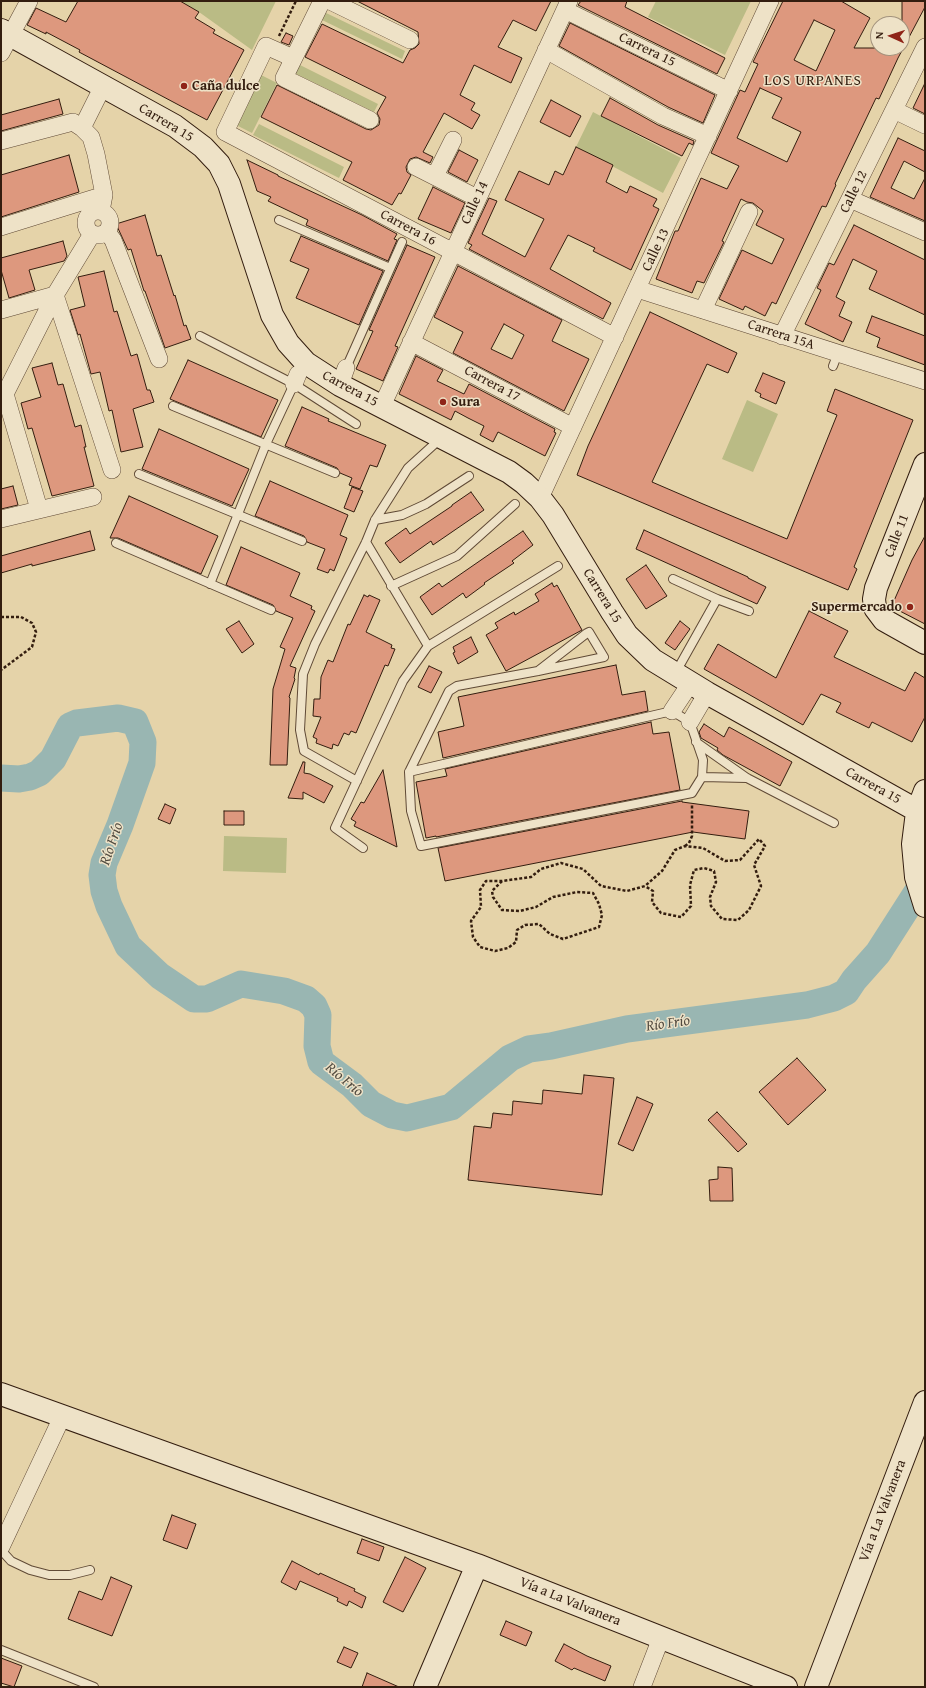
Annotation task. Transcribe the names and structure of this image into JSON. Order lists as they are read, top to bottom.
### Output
{
  "streets": {
    "street": [
      "Carrera 15",
      "Calle 12",
      "Calle 14",
      "Carrera 16",
      "Calle 13",
      "Carrera 15A",
      "Carrera 17",
      "Calle 11",
      "Vía a La Valvanera"
    ]
  },
  "crossings": [
    ["Carrera 15", "Calle 14"],
    ["Carrera 15", "Calle 13"],
    ["Calle 12", "Carrera 15A"],
    ["Calle 14", "Carrera 16"],
    ["Calle 14", "Carrera 17"],
    ["Carrera 16", "Calle 13"],
    ["Calle 13", "Carrera 15A"],
    ["Calle 13", "Carrera 17"]
  ],
  "districts": ["LOS URPANES"],
  "water": ["Río Frío"],
  "places": ["Caña dulce", "Sura", "Supermercado"],
  "north": "left"
}
